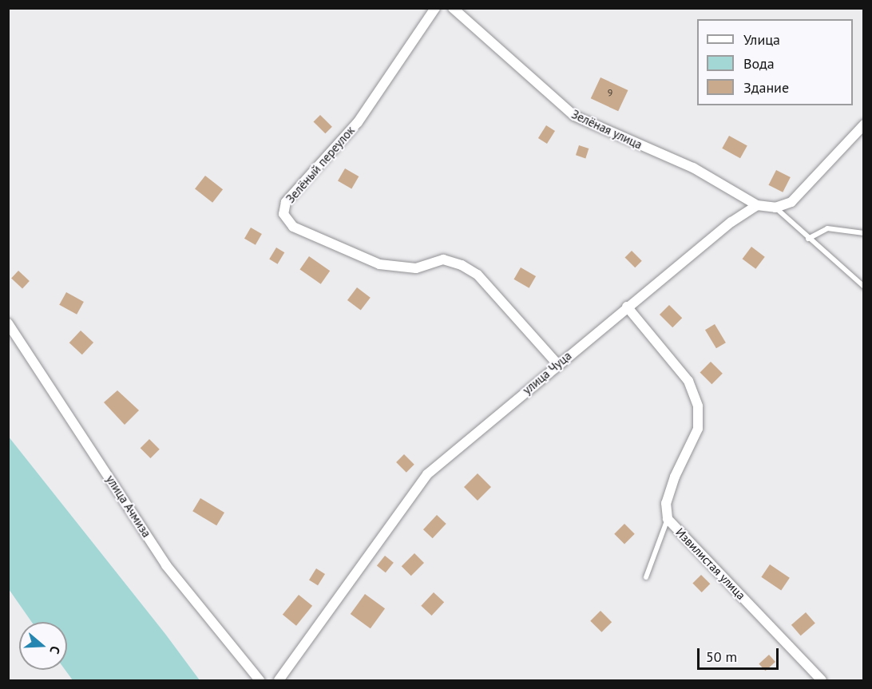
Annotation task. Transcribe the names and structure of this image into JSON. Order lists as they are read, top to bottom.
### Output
{
  "streets": {
    "street": [
      "Зелёная улица",
      "Зелёный переулок",
      "улица Чуца",
      "улица Ачмиза",
      "Извилистая улица"
    ]
  },
  "crossings": [
    ["Зелёная улица", "улица Чуца"],
    ["Зелёный переулок", "улица Чуца"],
    ["улица Чуца", "Извилистая улица"]
  ],
  "house_numbers": ["9"],
  "legend": ["Улица", "Вода", "Здание"],
  "scale_bar": "50 m",
  "north": "right"
}
